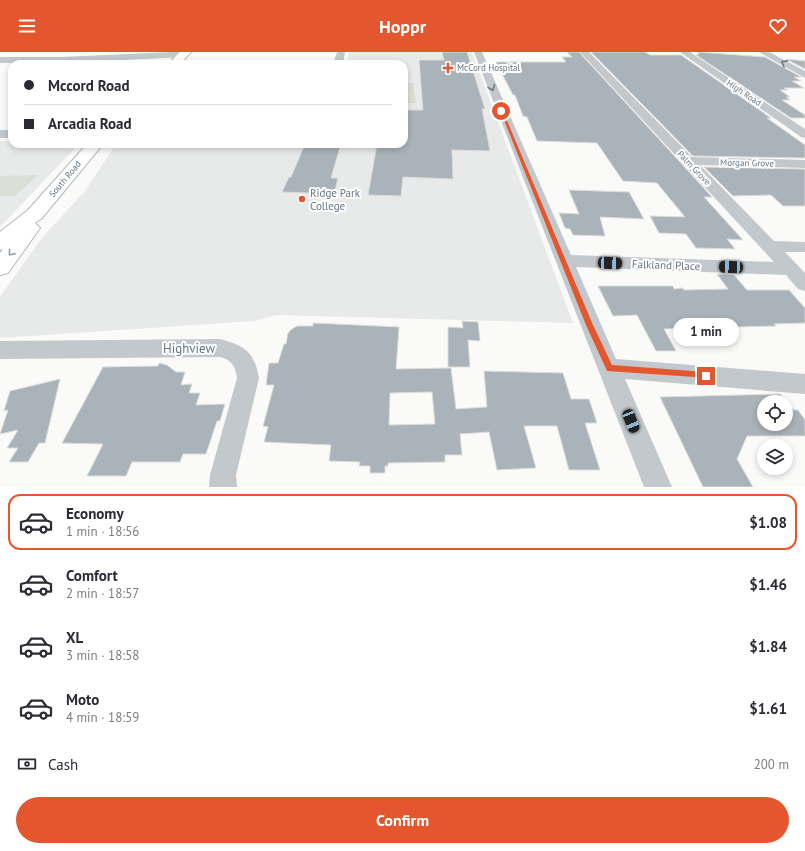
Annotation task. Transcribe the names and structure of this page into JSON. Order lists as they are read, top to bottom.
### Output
{
  "streets": {
    "main road": ["South Road"],
    "street": [
      "High Road",
      "Morgan Grove",
      "Palm Grove",
      "Falkland Place",
      "Highview"
    ]
  },
  "crossings": [
    ["Morgan Grove", "Palm Grove"],
    ["Palm Grove", "Falkland Place"]
  ],
  "places": {
    "health": ["McCord Hospital"],
    "other": ["Ridge Park College"]
  },
  "page": {
    "header": "Hoppr",
    "banner": ["Mccord Road", "Arcadia Road"],
    "bubble": "1 min",
    "list": [
      {
        "name": "Economy",
        "note": "1 min · 18:56",
        "value": "$1.08"
      },
      {
        "name": "Comfort",
        "note": "2 min · 18:57",
        "value": "$1.46"
      },
      {
        "name": "XL",
        "note": "3 min · 18:58",
        "value": "$1.84"
      },
      {
        "name": "Moto",
        "note": "4 min · 18:59",
        "value": "$1.61"
      }
    ],
    "pay": ["Cash", "200 m"],
    "buttons": "Confirm"
  }
}
